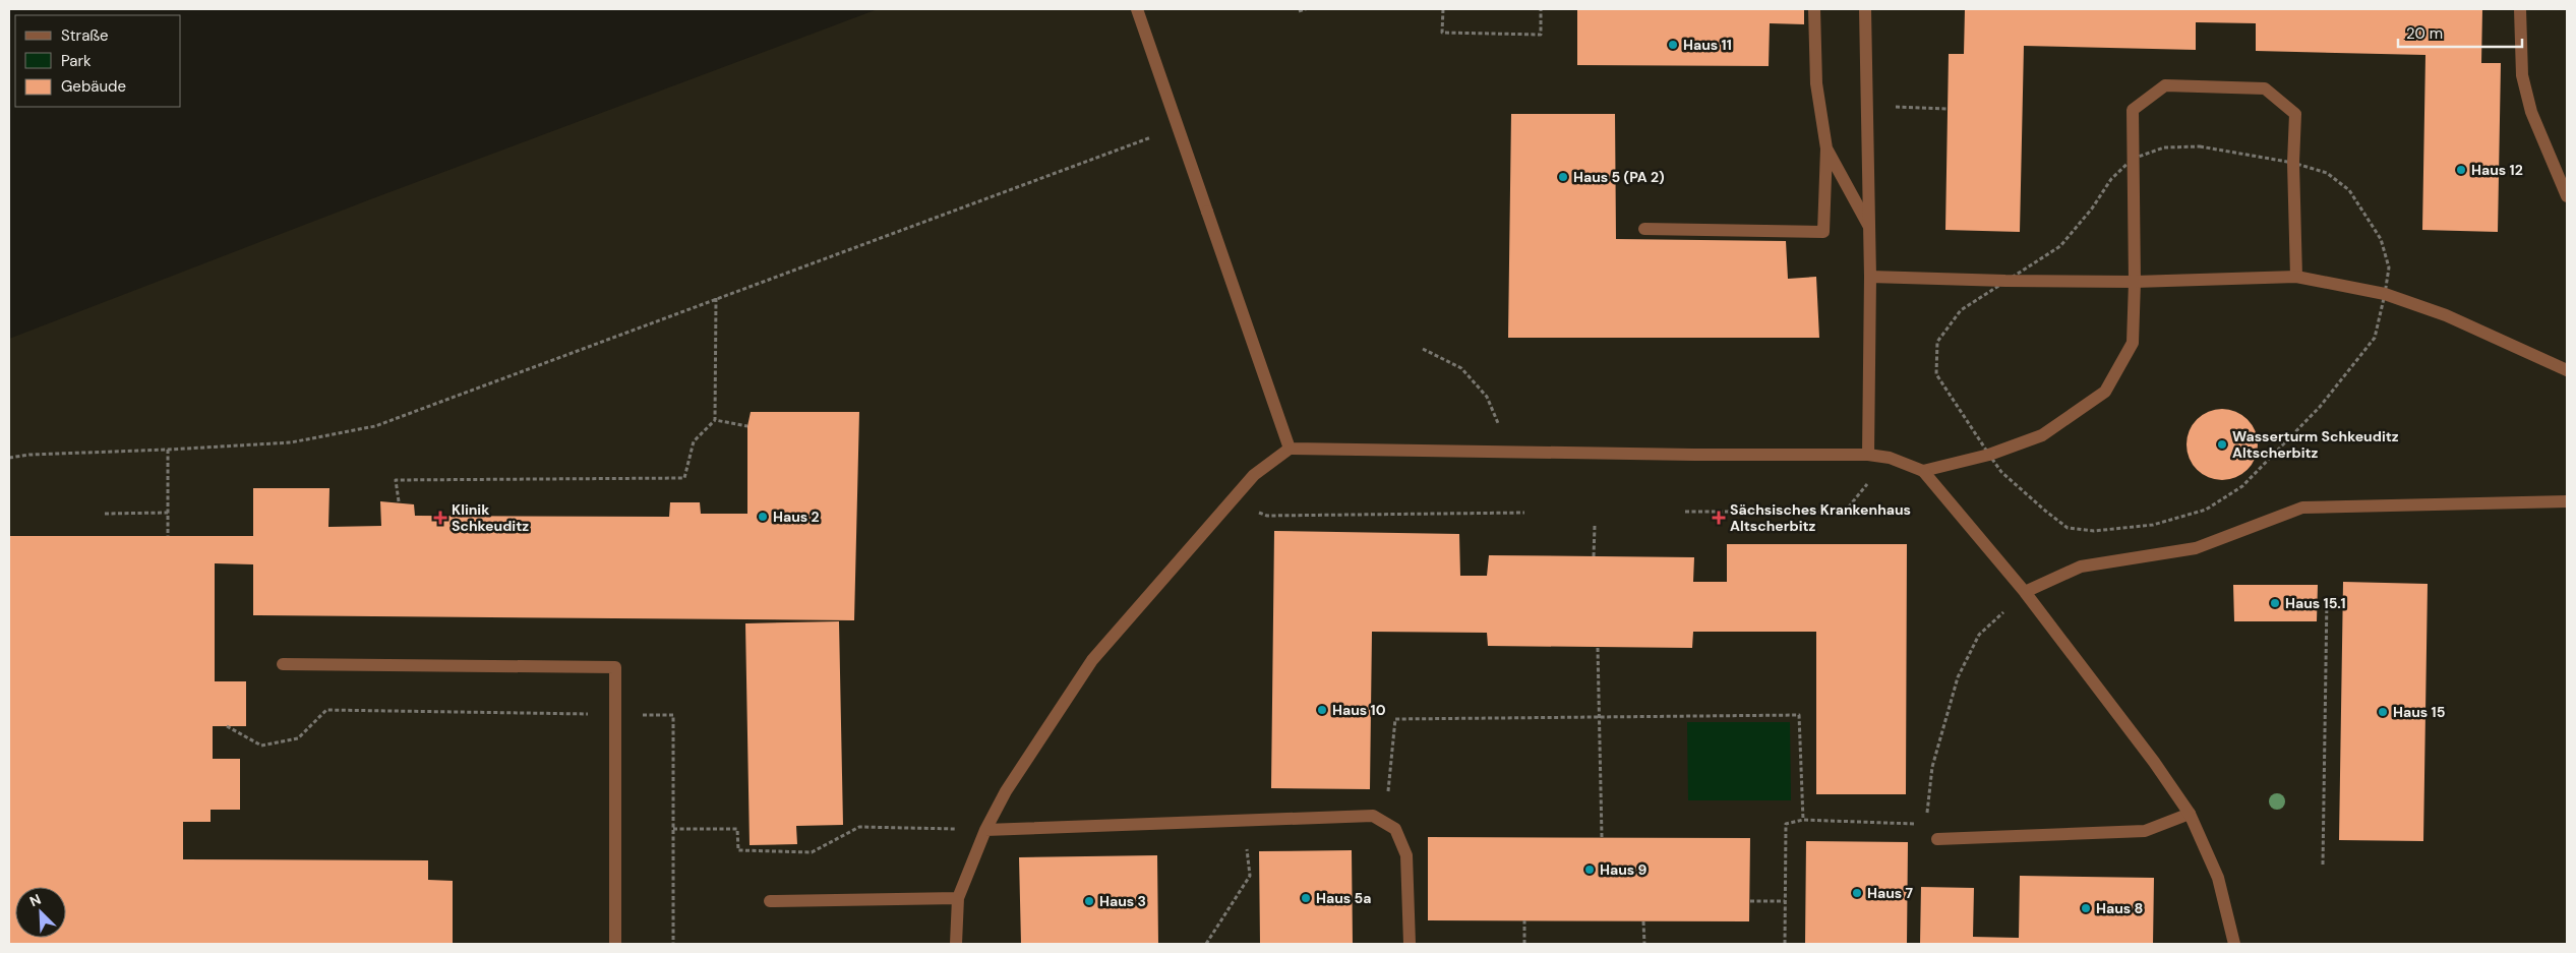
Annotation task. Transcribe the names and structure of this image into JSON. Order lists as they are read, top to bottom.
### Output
{
  "places": {
    "other": [
      "Haus 11",
      "Haus 12",
      "Haus 5 (PA 2)",
      "Wasserturm Schkeuditz Altscherbitz",
      "Haus 2",
      "Haus 15.1",
      "Haus 10",
      "Haus 15",
      "Haus 9",
      "Haus 7",
      "Haus 5a",
      "Haus 3",
      "Haus 8"
    ],
    "health": ["Klinik Schkeuditz", "Sächsisches Krankenhaus Altscherbitz"]
  },
  "legend": ["Straße", "Park", "Gebäude"],
  "scale_bar": "20 m",
  "north": "top left"
}
